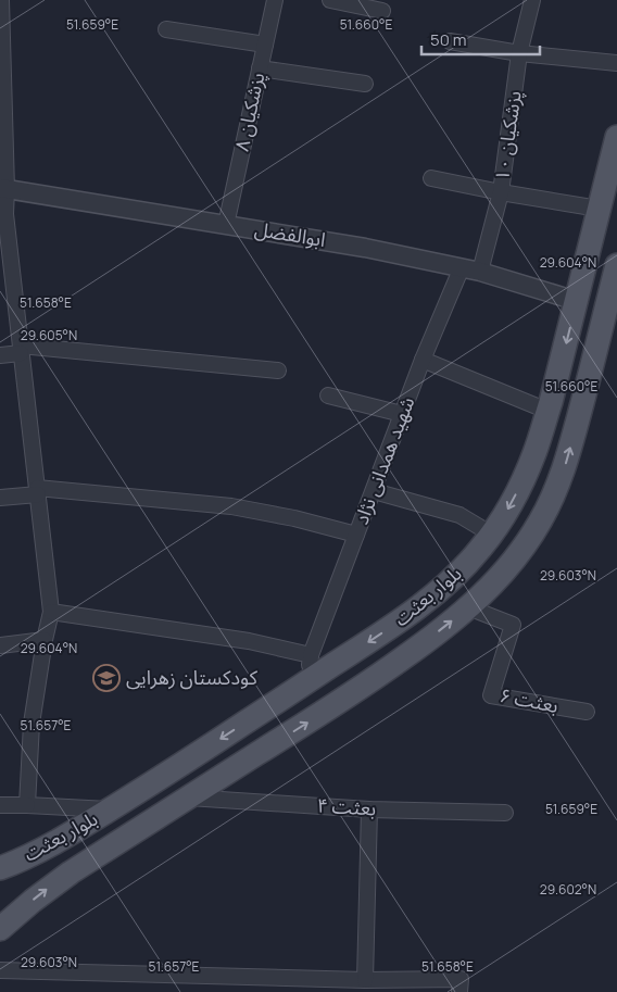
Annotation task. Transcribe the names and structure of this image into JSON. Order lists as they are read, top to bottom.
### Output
{
  "streets": {
    "main road": ["بلوار بعثت"],
    "street": [
      "پزشکیان ۸",
      "پزشکیان ۱۰",
      "ابوالفضل",
      "شهید همدانی نژاد",
      "بعثت ۶",
      "بعثت ۴"
    ]
  },
  "crossings": [
    ["پزشکیان ۸", "ابوالفضل"],
    ["پزشکیان ۱۰", "ابوالفضل"],
    ["ابوالفضل", "شهید همدانی نژاد"],
    ["ابوالفضل", "بلوار بعثت"],
    ["شهید همدانی نژاد", "بلوار بعثت"],
    ["بلوار بعثت", "بعثت ۶"],
    ["بلوار بعثت", "بعثت ۴"]
  ],
  "places": {
    "school or university": ["کودکستان زهرایی"]
  },
  "scale_bar": "50 m",
  "coordinates": [
    "51.659°E",
    "51.660°E",
    "29.604°N",
    "51.658°E",
    "29.605°N",
    "29.603°N",
    "51.657°E",
    "29.602°N"
  ]
}
